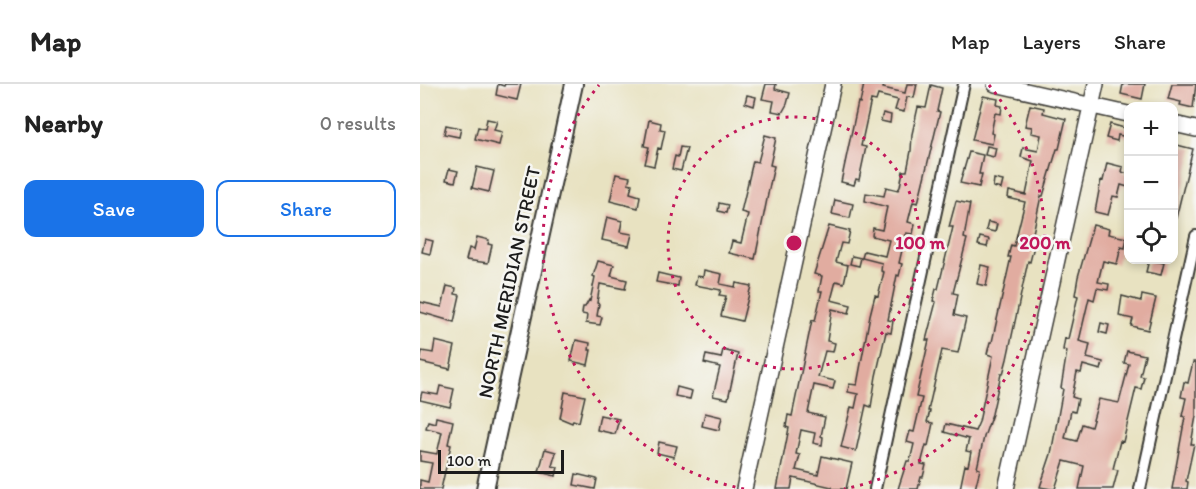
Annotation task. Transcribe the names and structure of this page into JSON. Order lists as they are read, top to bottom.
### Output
{
  "streets": {
    "main road": ["NORTH MERIDIAN STREET"]
  },
  "scale_bar": "100 m",
  "page": {
    "header": "Map",
    "nav": ["Map", "Layers", "Share"],
    "heading": ["Nearby", "0 results"],
    "map_buttons": ["+", "−"],
    "buttons": ["Save", "Share"],
    "scale": "100 m"
  },
  "rings": ["100 m", "200 m"]
}
